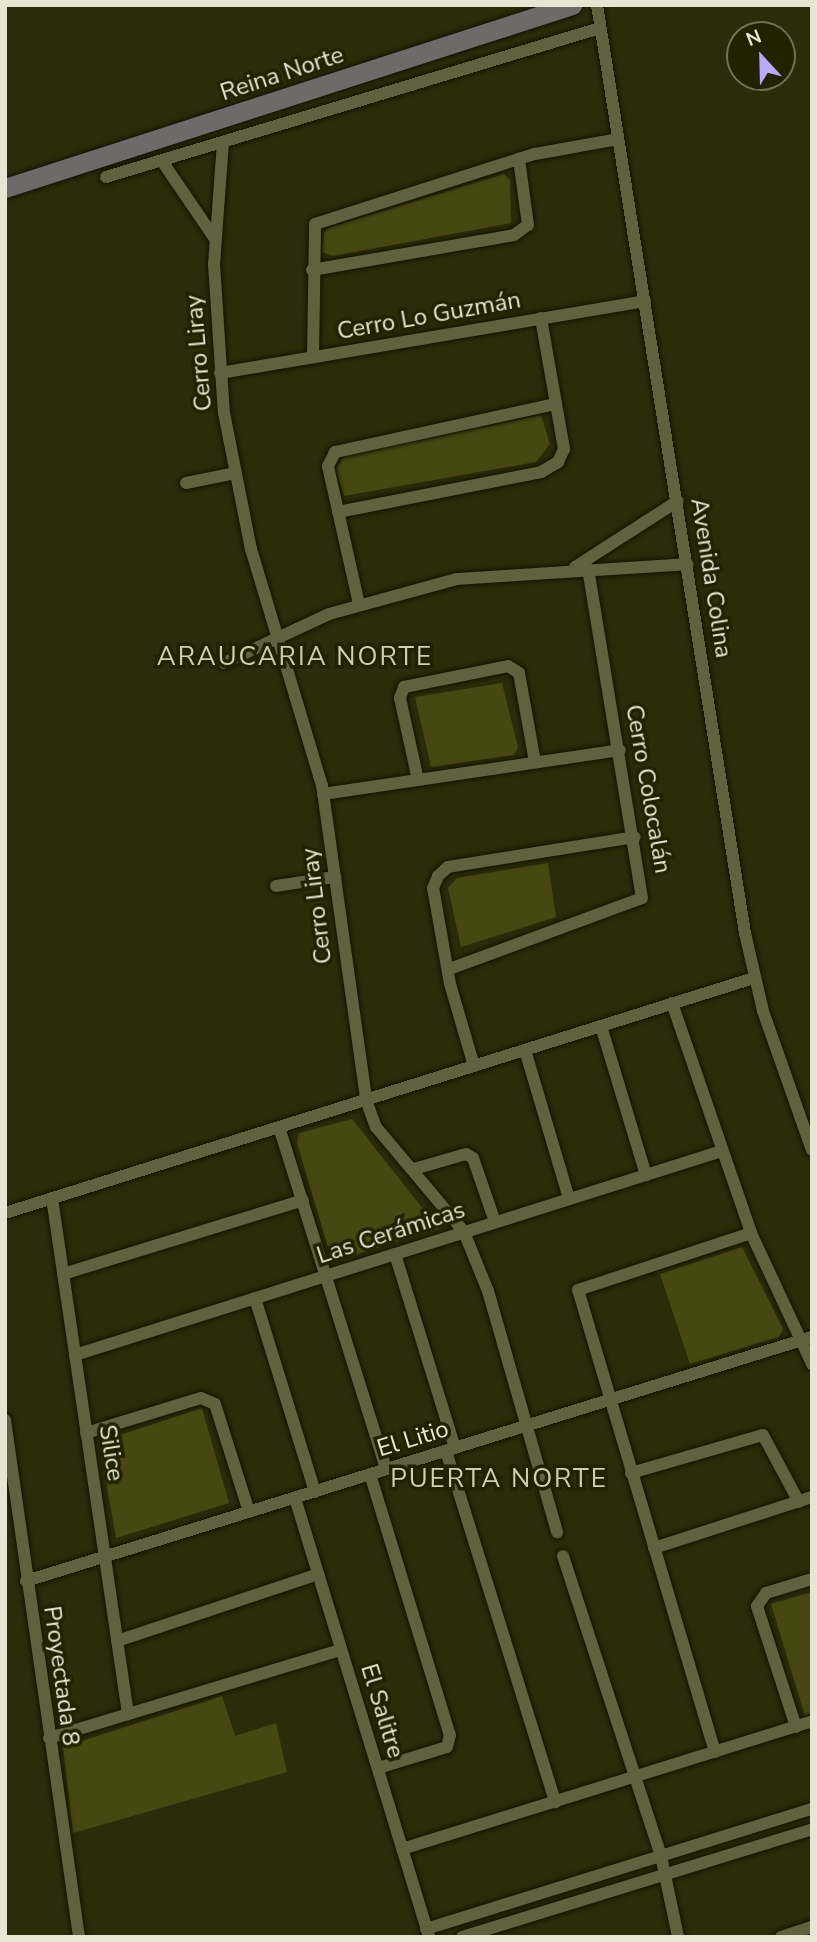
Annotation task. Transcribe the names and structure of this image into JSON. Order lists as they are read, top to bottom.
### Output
{
  "streets": {
    "street": [
      "Reina Norte",
      "Cerro Lo Guzmán",
      "Cerro Liray",
      "Avenida Colina",
      "Cerro Colocalán",
      "Las Cerámicas",
      "El Litio",
      "Silice",
      "Proyectada 8",
      "El Salitre"
    ]
  },
  "crossings": [
    ["Reina Norte", "Cerro Liray"],
    ["Reina Norte", "Avenida Colina"],
    ["Cerro Lo Guzmán", "Cerro Liray"],
    ["Cerro Lo Guzmán", "Avenida Colina"],
    ["Cerro Liray", "Las Cerámicas"],
    ["Cerro Liray", "El Litio"],
    ["Las Cerámicas", "Silice"],
    ["El Litio", "Silice"],
    ["El Litio", "Proyectada 8"],
    ["El Litio", "El Salitre"]
  ],
  "districts": ["ARAUCARIA NORTE", "PUERTA NORTE"],
  "north": "top"
}
